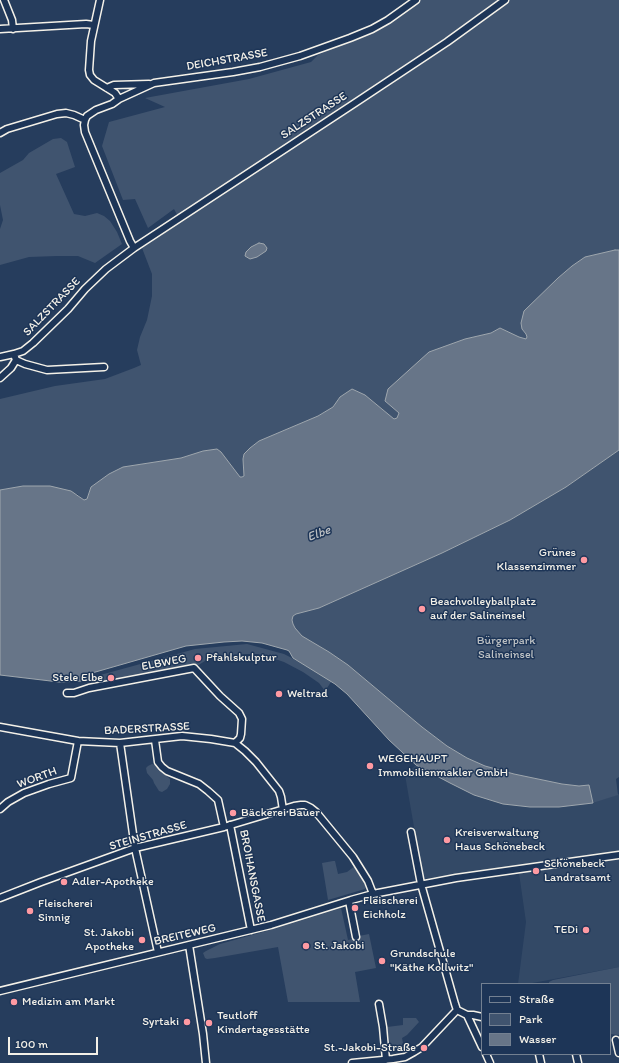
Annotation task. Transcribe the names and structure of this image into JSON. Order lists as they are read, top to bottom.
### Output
{
  "streets": {
    "street": [
      "DEICHSTRASSE",
      "SALZSTRASSE",
      "ELBWEG",
      "BADERSTRASSE",
      "WORTH",
      "STEINSTRASSE",
      "BROIHANSGASSE",
      "BREITEWEG"
    ]
  },
  "crossings": [
    ["ELBWEG", "BADERSTRASSE"],
    ["BADERSTRASSE", "WORTH"],
    ["BADERSTRASSE", "BROIHANSGASSE"],
    ["STEINSTRASSE", "BROIHANSGASSE"],
    ["STEINSTRASSE", "BREITEWEG"],
    ["BROIHANSGASSE", "BREITEWEG"]
  ],
  "water": ["Elbe"],
  "parks": ["Bürgerpark Salineinsel"],
  "places": [
    "Grünes Klassenzimmer",
    "Beachvolleyballplatz auf der Salineinsel",
    "Pfahlskulptur",
    "Stele Elbe",
    "Weltrad",
    "WEGEHAUPT Immobilienmakler GmbH",
    "Bäckerei Bauer",
    "Kreisverwaltung Haus Schönebeck",
    "Schönebeck Landratsamt",
    "Adler-Apotheke",
    "Fleischerei Eichholz",
    "Fleischerei Sinnig",
    "TEDi",
    "St. Jakobi Apotheke",
    "St. Jakobi",
    "Grundschule \"Käthe Kollwitz\"",
    "Medizin am Markt",
    "Syrtaki",
    "Teutloff Kindertagesstätte",
    "St.-Jakobi-Straße"
  ],
  "legend": ["Straße", "Park", "Wasser"],
  "scale_bar": "100 m"
}
